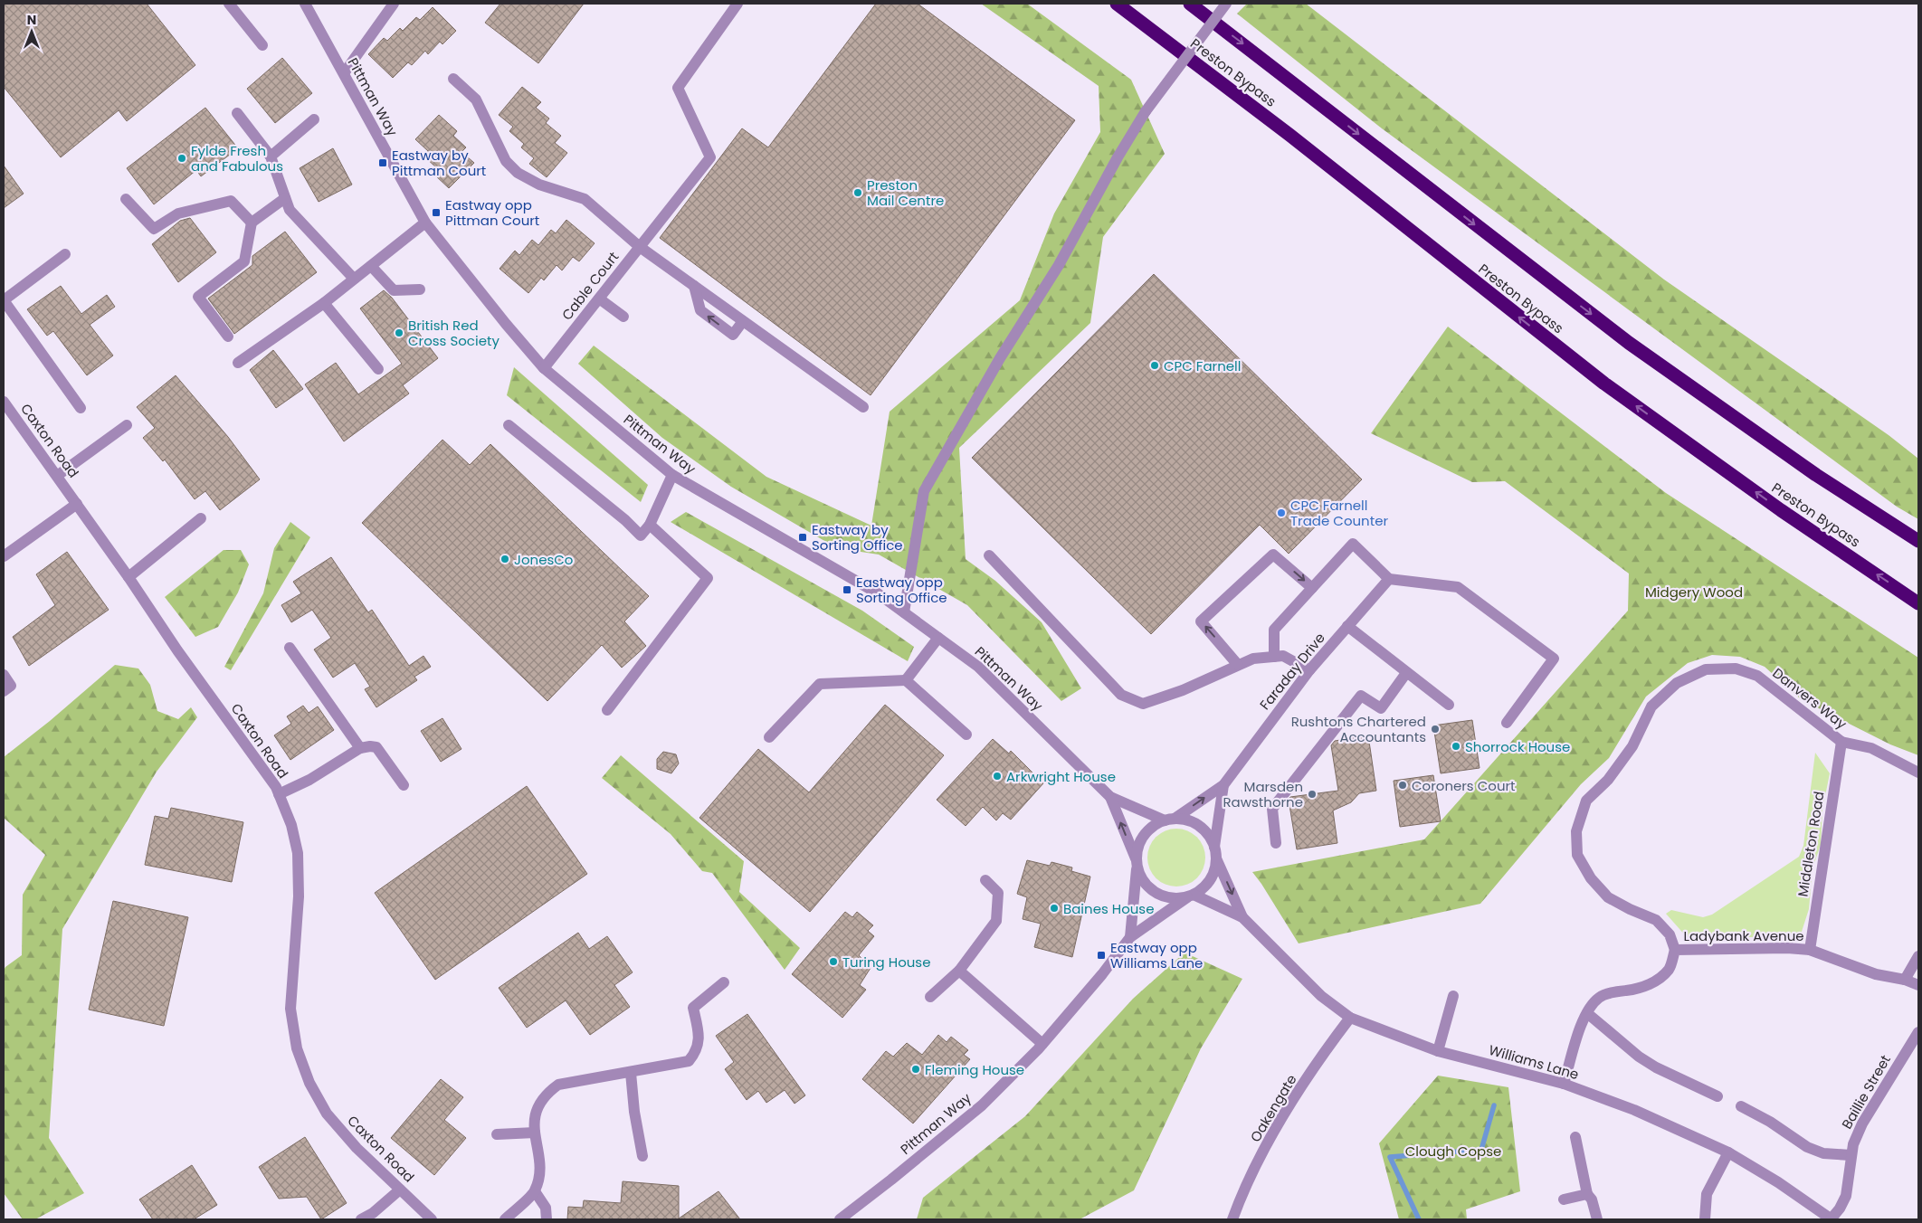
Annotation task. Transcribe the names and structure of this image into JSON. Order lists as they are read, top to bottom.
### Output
{
  "streets": {
    "highway": ["Preston Bypass"],
    "street": [
      "Pittman Way",
      "Cable Court",
      "Caxton Road",
      "Faraday Drive",
      "Danvers Way",
      "Middleton Road",
      "Ladybank Avenue",
      "Williams Lane",
      "Baillie Street",
      "Oakengate"
    ]
  },
  "crossings": [
    ["Pittman Way", "Cable Court"],
    ["Pittman Way", "Faraday Drive"],
    ["Pittman Way", "Williams Lane"],
    ["Faraday Drive", "Williams Lane"],
    ["Danvers Way", "Middleton Road"],
    ["Danvers Way", "Ladybank Avenue"],
    ["Middleton Road", "Ladybank Avenue"],
    ["Ladybank Avenue", "Williams Lane"],
    ["Williams Lane", "Baillie Street"],
    ["Williams Lane", "Oakengate"]
  ],
  "parks": ["Midgery Wood", "Clough Copse"],
  "places": {
    "other": [
      "Fylde Fresh and Fabulous",
      "Preston Mail Centre",
      "British Red Cross Society",
      "CPC Farnell",
      "CPC Farnell Trade Counter",
      "JonesCo",
      "Rushtons Chartered Accountants",
      "Shorrock House",
      "Arkwright House",
      "Coroners Court",
      "Marsden Rawsthorne",
      "Baines House",
      "Turing House",
      "Fleming House"
    ],
    "transit": [
      "Eastway by Pittman Court",
      "Eastway opp Pittman Court",
      "Eastway by Sorting Office",
      "Eastway opp Sorting Office",
      "Eastway opp Williams Lane"
    ]
  },
  "north": "top"
}
